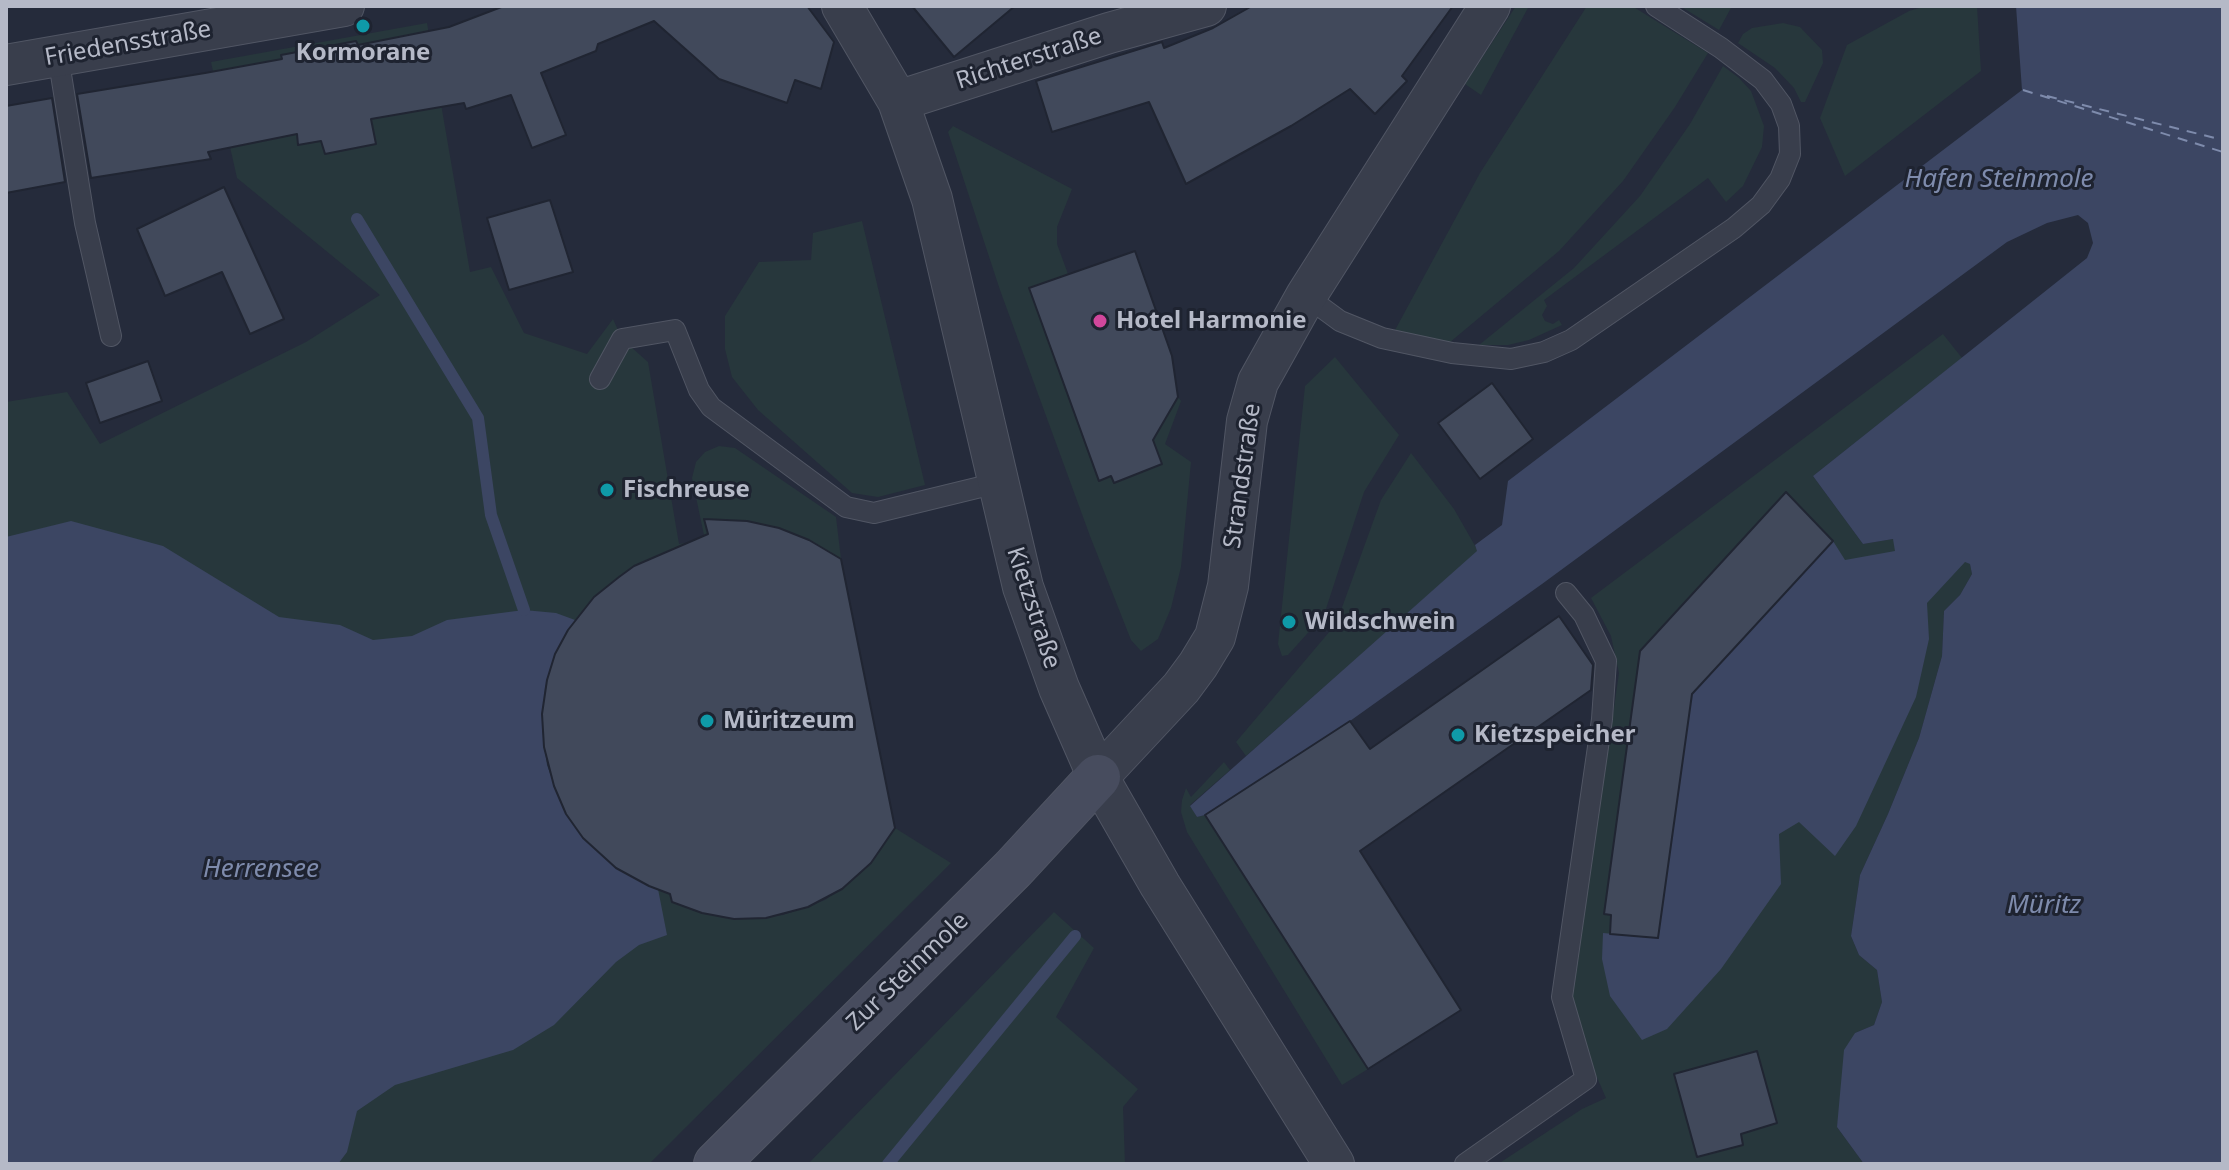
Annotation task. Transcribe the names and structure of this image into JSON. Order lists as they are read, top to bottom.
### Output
{
  "streets": {
    "street": [
      "Friedensstraße",
      "Richterstraße",
      "Strandstraße",
      "Kietzstraße",
      "Zur Steinmole"
    ]
  },
  "crossings": [
    ["Richterstraße", "Kietzstraße"],
    ["Strandstraße", "Kietzstraße"],
    ["Strandstraße", "Zur Steinmole"],
    ["Kietzstraße", "Zur Steinmole"]
  ],
  "water": ["Hafen Steinmole", "Herrensee", "Müritz"],
  "places": [
    "Kormorane",
    "Hotel Harmonie",
    "Fischreuse",
    "Wildschwein",
    "Müritzeum",
    "Kietzspeicher"
  ]
}
